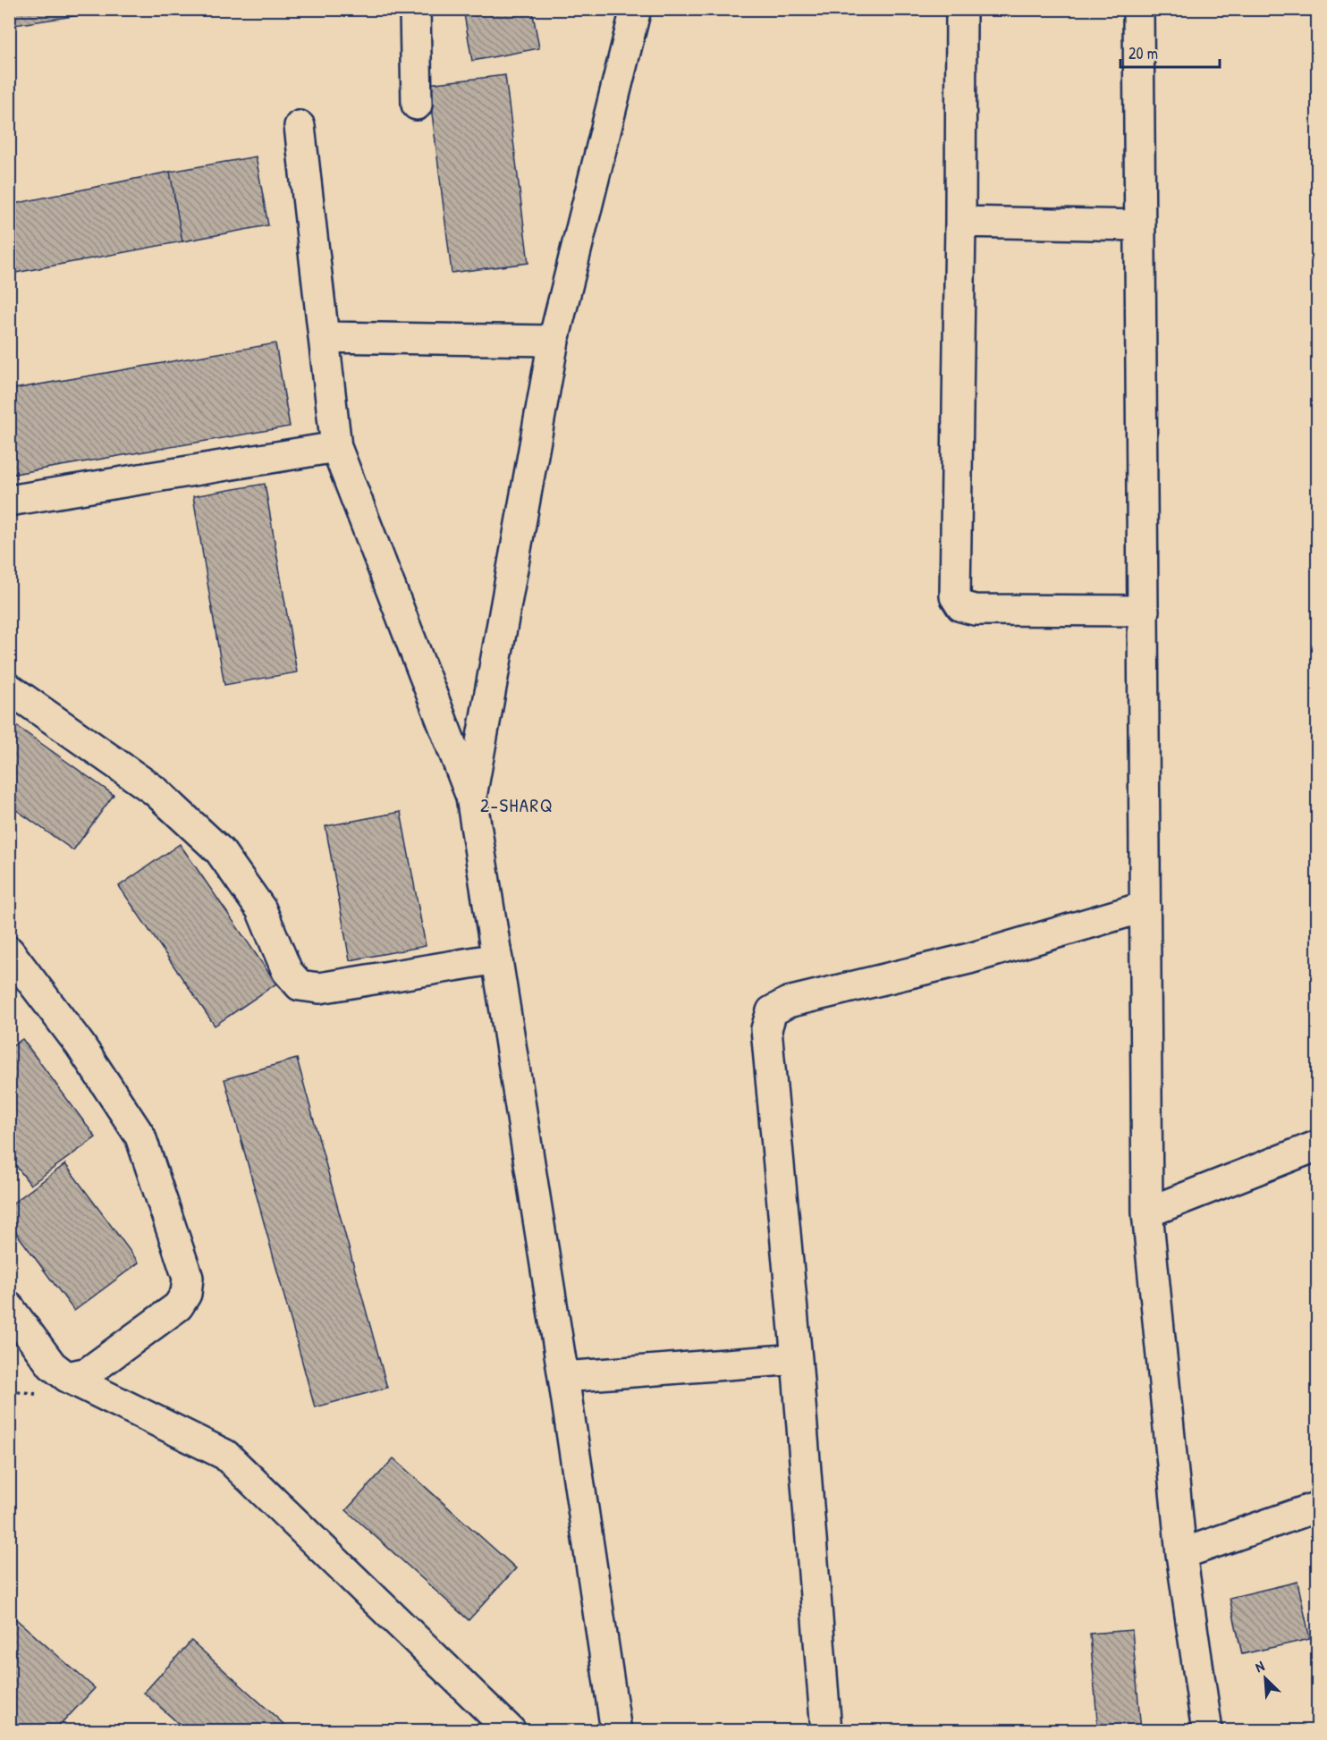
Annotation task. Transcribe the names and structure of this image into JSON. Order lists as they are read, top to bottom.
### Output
{
  "districts": ["2-SHARQ"],
  "scale_bar": "20 m",
  "north": "top left"
}
